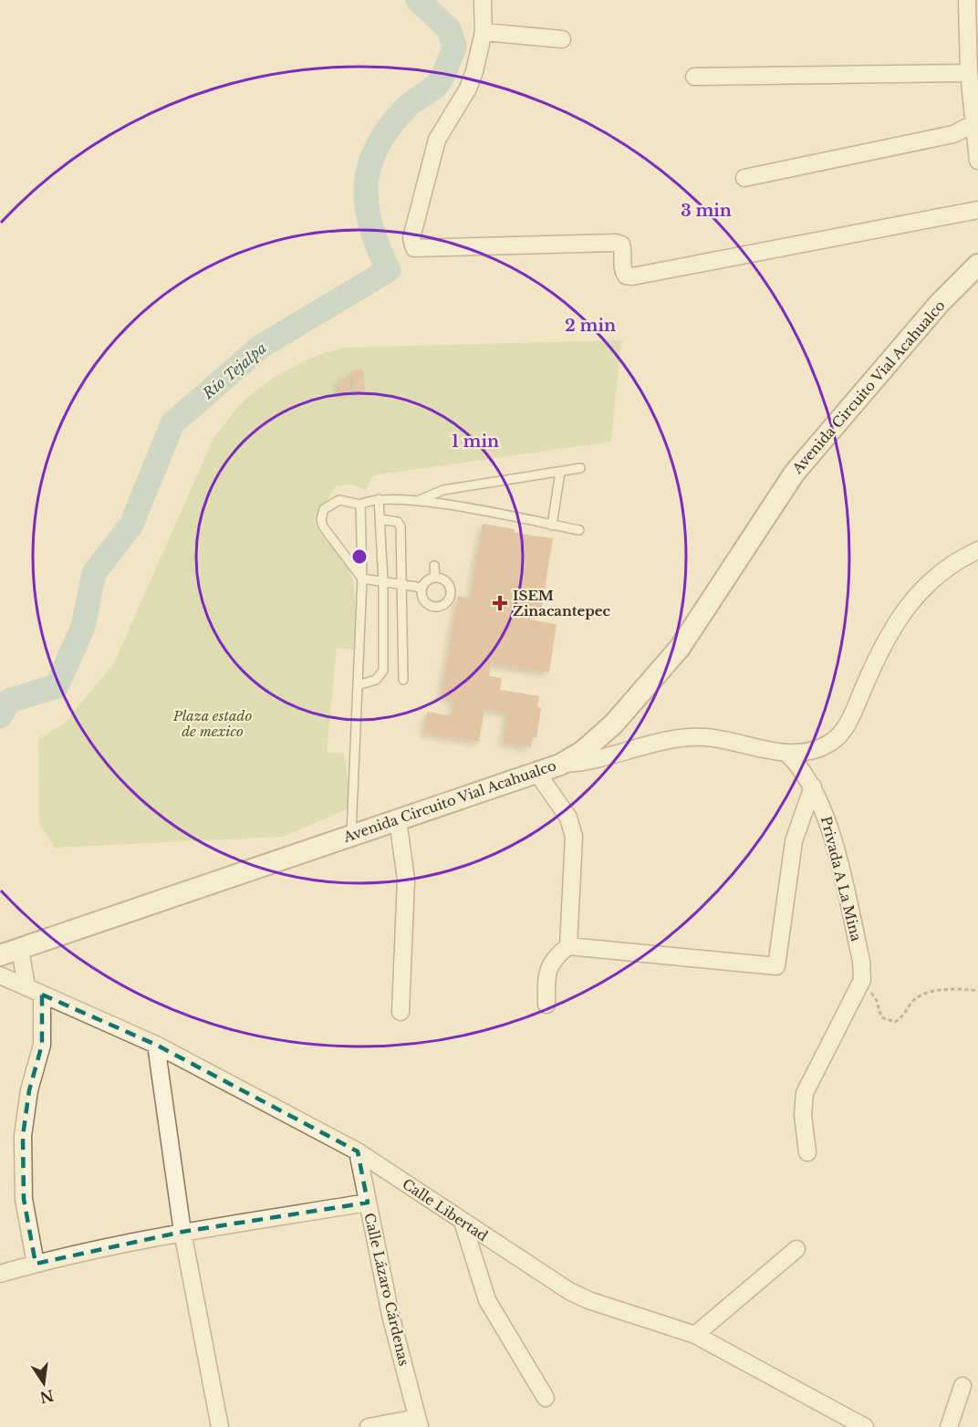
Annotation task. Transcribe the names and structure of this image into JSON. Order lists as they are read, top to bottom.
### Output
{
  "streets": {
    "street": [
      "Avenida Circuito Vial Acahualco",
      "Privada A La Mina",
      "Calle Libertad",
      "Calle Lázaro Cárdenas"
    ]
  },
  "crossings": [
    ["Calle Libertad", "Calle Lázaro Cárdenas"]
  ],
  "water": ["Río Tejalpa"],
  "parks": ["Plaza estado de mexico"],
  "places": {
    "health": ["ISEM Zinacantepec"]
  },
  "north": "bottom",
  "rings": ["3 min", "2 min", "1 min"]
}
